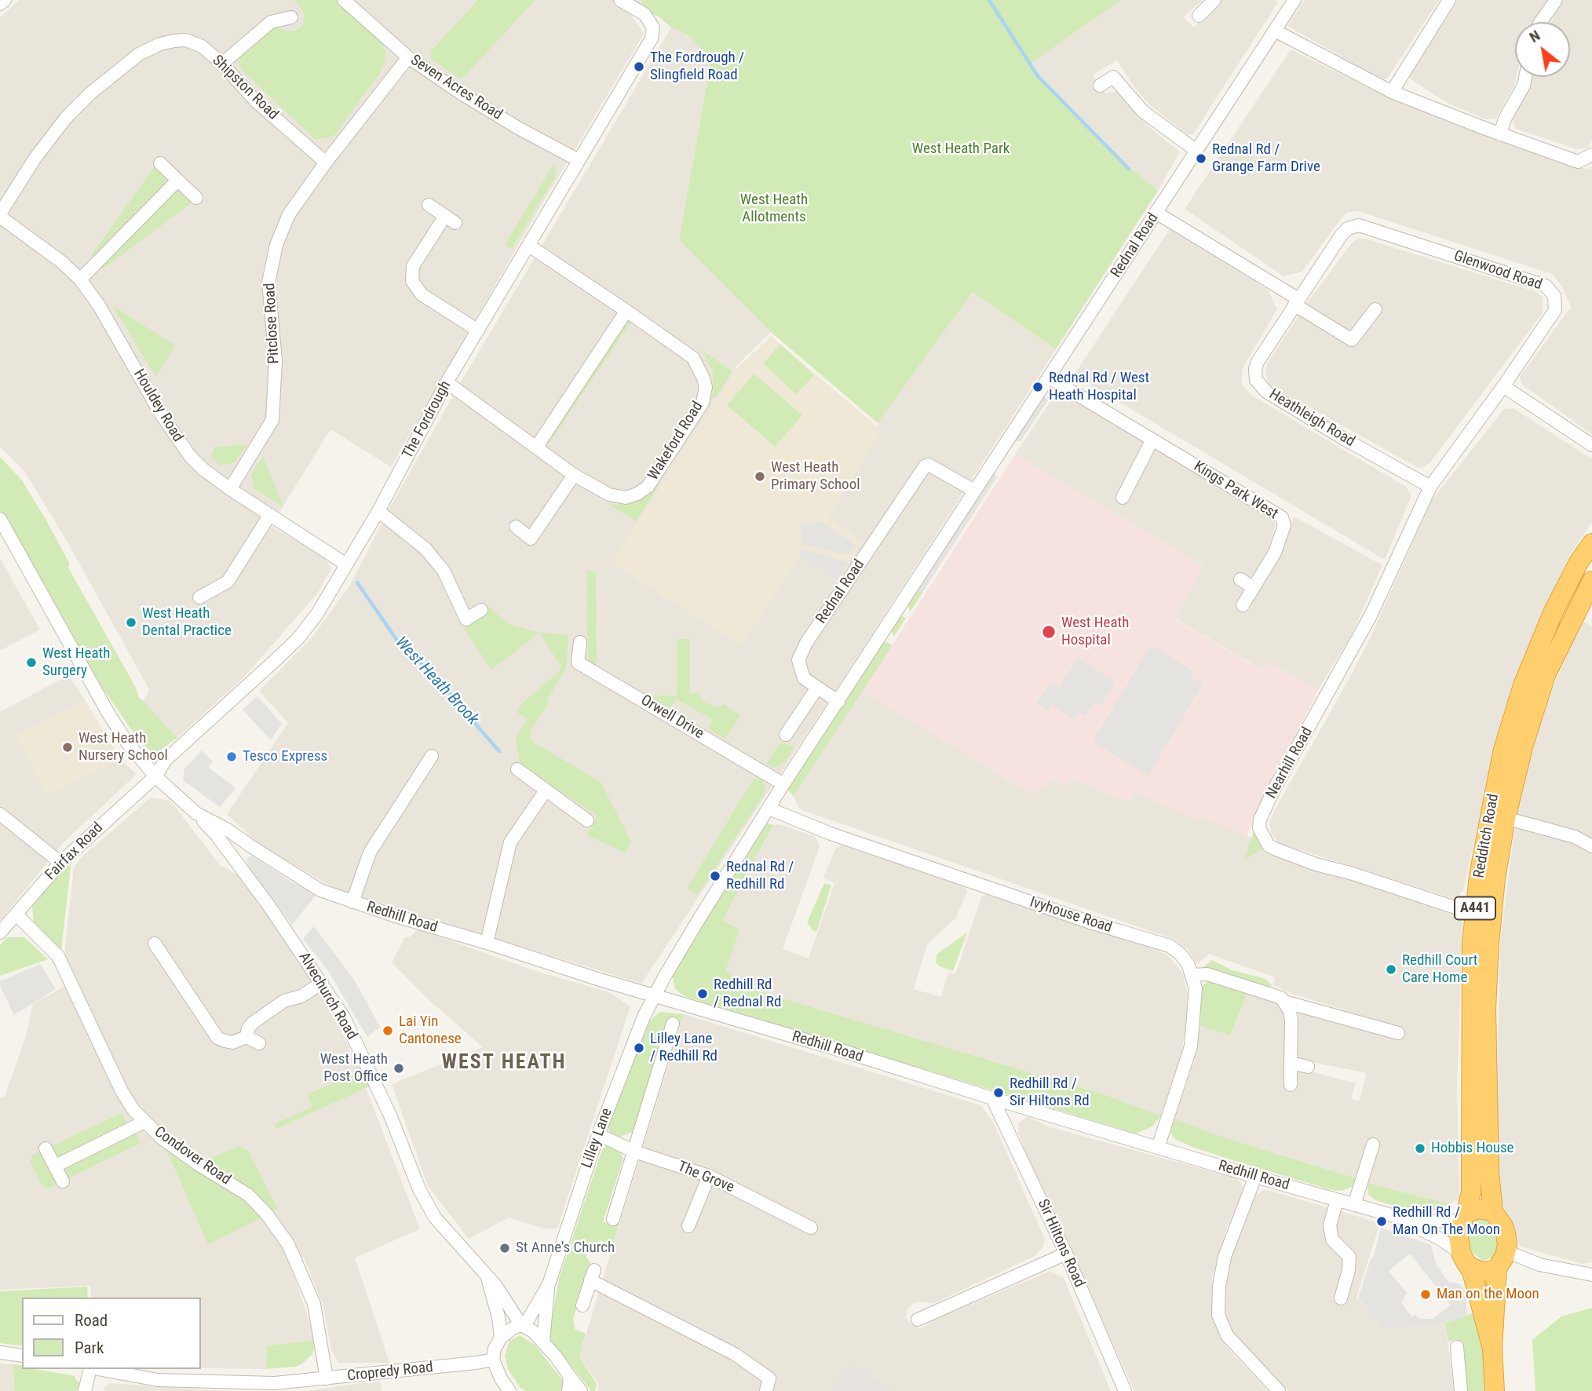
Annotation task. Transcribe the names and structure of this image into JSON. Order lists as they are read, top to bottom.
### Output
{
  "streets": {
    "highway": ["Redditch Road", "A441"],
    "street": [
      "Shipston Road",
      "Seven Acres Road",
      "Rednal Road",
      "Glenwood Road",
      "Pitclose Road",
      "Houldey Road",
      "Heathleigh Road",
      "The Fordrough",
      "Wakeford Road",
      "Kings Park West",
      "Orwell Drive",
      "Nearhill Road",
      "Fairfax Road",
      "Ivyhouse Road",
      "Redhill Road",
      "Alvechurch Road",
      "Lilley Lane",
      "Condover Road",
      "The Grove",
      "Sir Hiltons Road",
      "Cropredy Road"
    ]
  },
  "crossings": [
    ["Shipston Road", "Pitclose Road"],
    ["Shipston Road", "Houldey Road"],
    ["Seven Acres Road", "Pitclose Road"],
    ["Seven Acres Road", "The Fordrough"],
    ["Rednal Road", "Kings Park West"],
    ["Rednal Road", "Orwell Drive"],
    ["Rednal Road", "Ivyhouse Road"],
    ["Rednal Road", "Redhill Road"],
    ["Rednal Road", "Lilley Lane"],
    ["Glenwood Road", "Heathleigh Road"],
    ["Pitclose Road", "Houldey Road"],
    ["Houldey Road", "The Fordrough"],
    ["Heathleigh Road", "Nearhill Road"],
    ["The Fordrough", "Wakeford Road"],
    ["The Fordrough", "Fairfax Road"],
    ["The Fordrough", "Redhill Road"],
    ["Nearhill Road", "Redditch Road"],
    ["Redditch Road", "A441"],
    ["Redditch Road", "Redhill Road"],
    ["Fairfax Road", "Redhill Road"],
    ["Fairfax Road", "Condover Road"],
    ["A441", "Redhill Road"],
    ["Ivyhouse Road", "Redhill Road"],
    ["Redhill Road", "Alvechurch Road"],
    ["Redhill Road", "Lilley Lane"],
    ["Redhill Road", "Sir Hiltons Road"],
    ["Alvechurch Road", "Lilley Lane"],
    ["Lilley Lane", "The Grove"],
    ["Condover Road", "Cropredy Road"]
  ],
  "districts": ["WEST HEATH"],
  "water": ["West Heath Brook"],
  "parks": ["West Heath Park", "West Heath Allotments"],
  "places": [
    "The Fordrough / Slingfield Road",
    "Rednal Rd / Grange Farm Drive",
    "Rednal Rd / West Heath Hospital",
    "West Heath Primary School",
    "West Heath Dental Practice",
    "West Heath Hospital",
    "West Heath Surgery",
    "West Heath Nursery School",
    "Tesco Express",
    "Rednal Rd / Redhill Rd",
    "Redhill Court Care Home",
    "Redhill Rd / Rednal Rd",
    "Lai Yin Cantonese",
    "Lilley Lane / Redhill Rd",
    "West Heath Post Office",
    "Redhill Rd / Sir Hiltons Rd",
    "Hobbis House",
    "Redhill Rd / Man On The Moon",
    "St Anne's Church",
    "Man on the Moon"
  ],
  "legend": ["Road", "Park"],
  "north": "top left"
}
